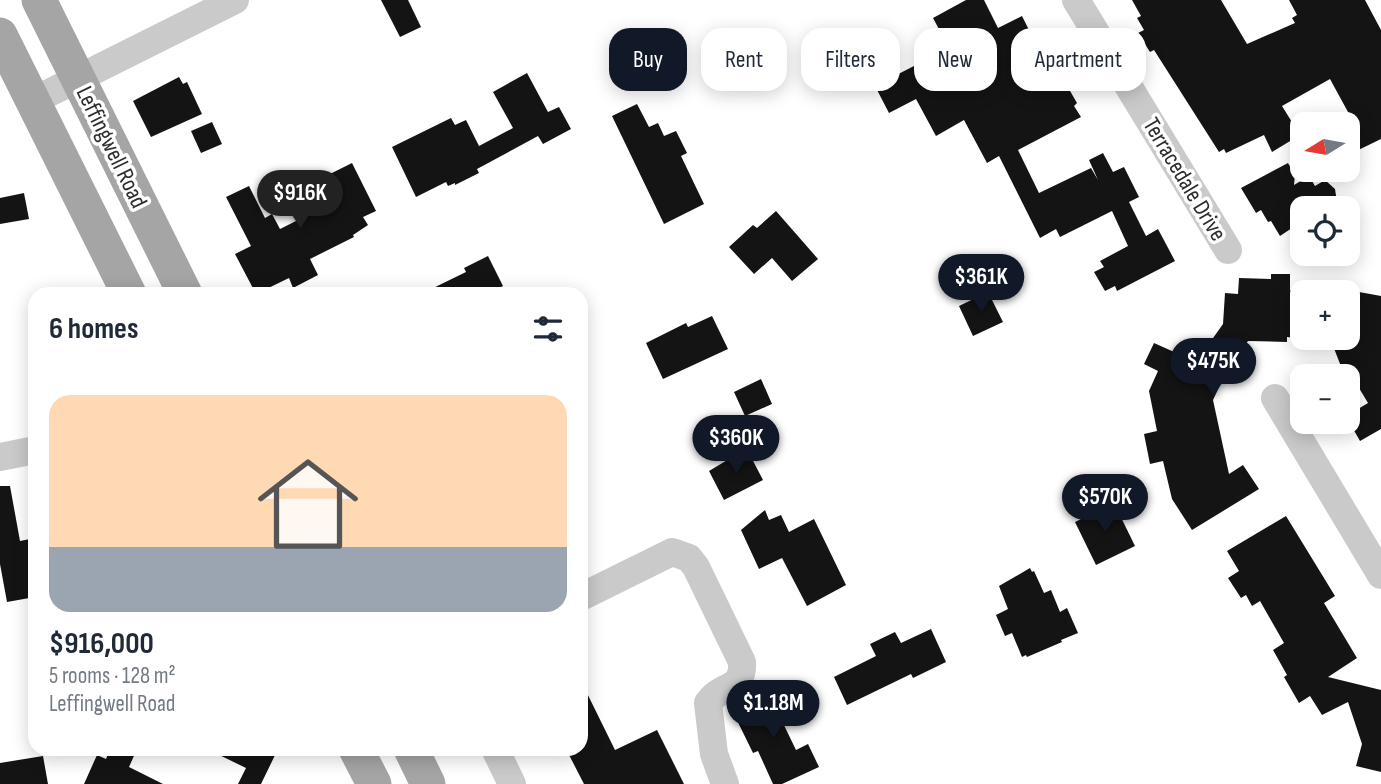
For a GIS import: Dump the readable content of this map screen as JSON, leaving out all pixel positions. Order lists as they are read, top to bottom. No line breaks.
{"streets":{"main road":["Leffingwell Road"],"street":["Terracedale Drive"]},"north":"left","page":{"chip":["Buy","Rent","Filters","New","Apartment"],"map_buttons":["+","−"],"price":["$916K","$361K","$475K","$360K","$570K","$1.18M"],"heading":"6 homes","list":[{"name":"$916,000","note":"5 rooms · 128 m² · Leffingwell Road"}]}}
